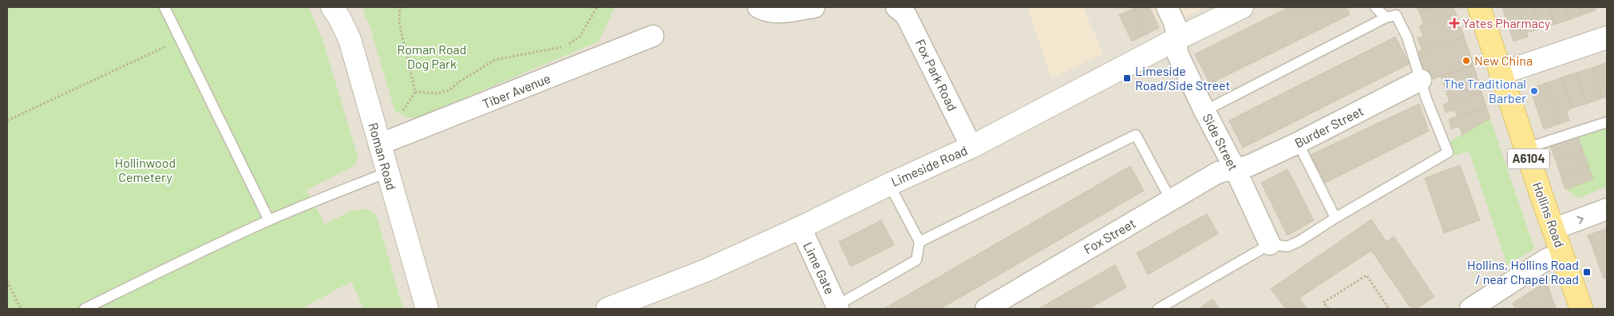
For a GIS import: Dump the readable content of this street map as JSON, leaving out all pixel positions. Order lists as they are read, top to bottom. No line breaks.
{"streets":{"main road":["A6104","Hollins Road"],"street":["Fox Park Road","Tiber Avenue","Burder Street","Side Street","Roman Road","Limeside Road","Fox Street","Lime Gate"]},"crossings":[["Fox Park Road","Limeside Road"],["Tiber Avenue","Roman Road"],["Burder Street","Side Street"],["Burder Street","Fox Street"],["Side Street","Limeside Road"],["Side Street","Fox Street"],["Limeside Road","Lime Gate"]],"parks":["Roman Road Dog Park","Hollinwood Cemetery"],"places":{"health":["Yates Pharmacy"],"other":["New China","The Traditional Barber"],"transit":["Limeside Road/Side Street","Hollins, Hollins Road / near Chapel Road"]}}
